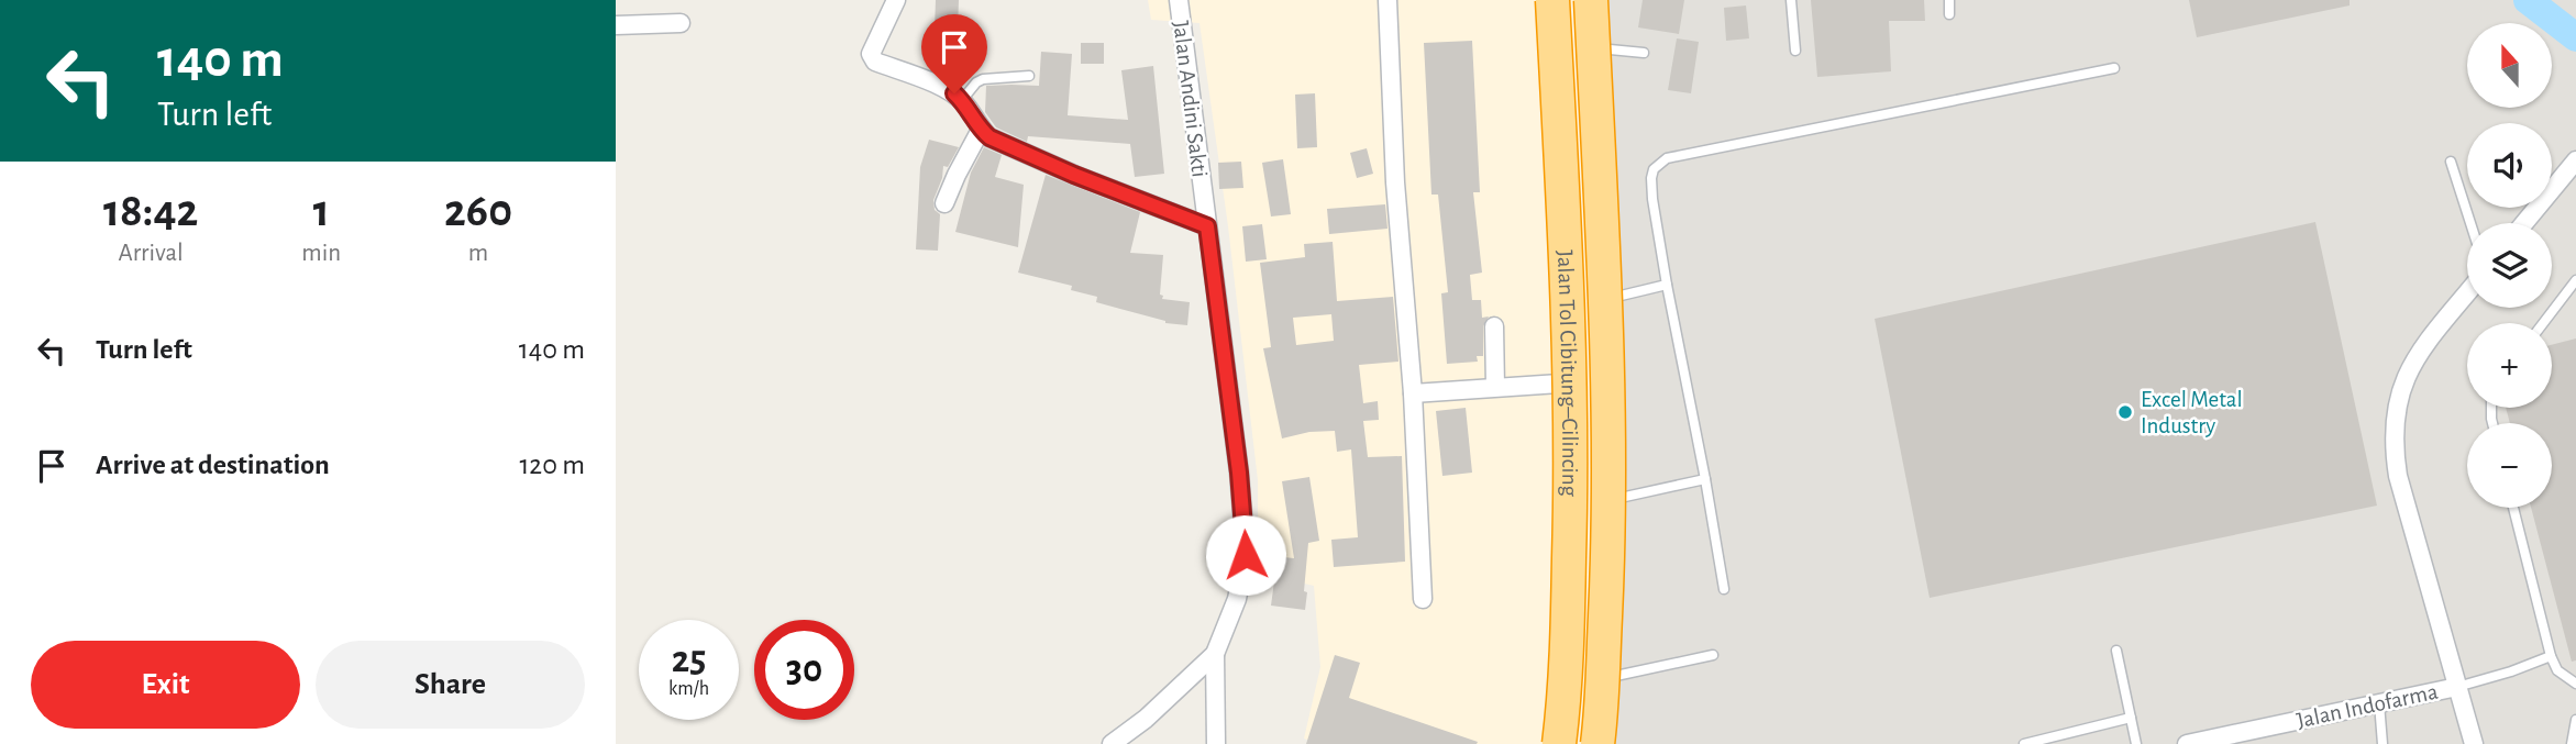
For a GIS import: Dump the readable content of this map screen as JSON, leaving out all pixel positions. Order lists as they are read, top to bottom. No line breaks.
{"streets":{"highway":["Jalan Tol Cibitung–Cilincing"],"street":["Jalan Andini Sakti","Jalan Indofarma"]},"places":["Excel Metal Industry"],"north":"top","page":{"turn":["140 m","Turn left"],"map_buttons":["+","−"],"eta":["18:42","Arrival","1","min","260","m"],"list":[{"name":"Turn left","value":"140 m"},{"name":"Arrive at destination","value":"120 m"}],"speed":"25 km/h","limit":"30","buttons":["Exit","Share"]}}
